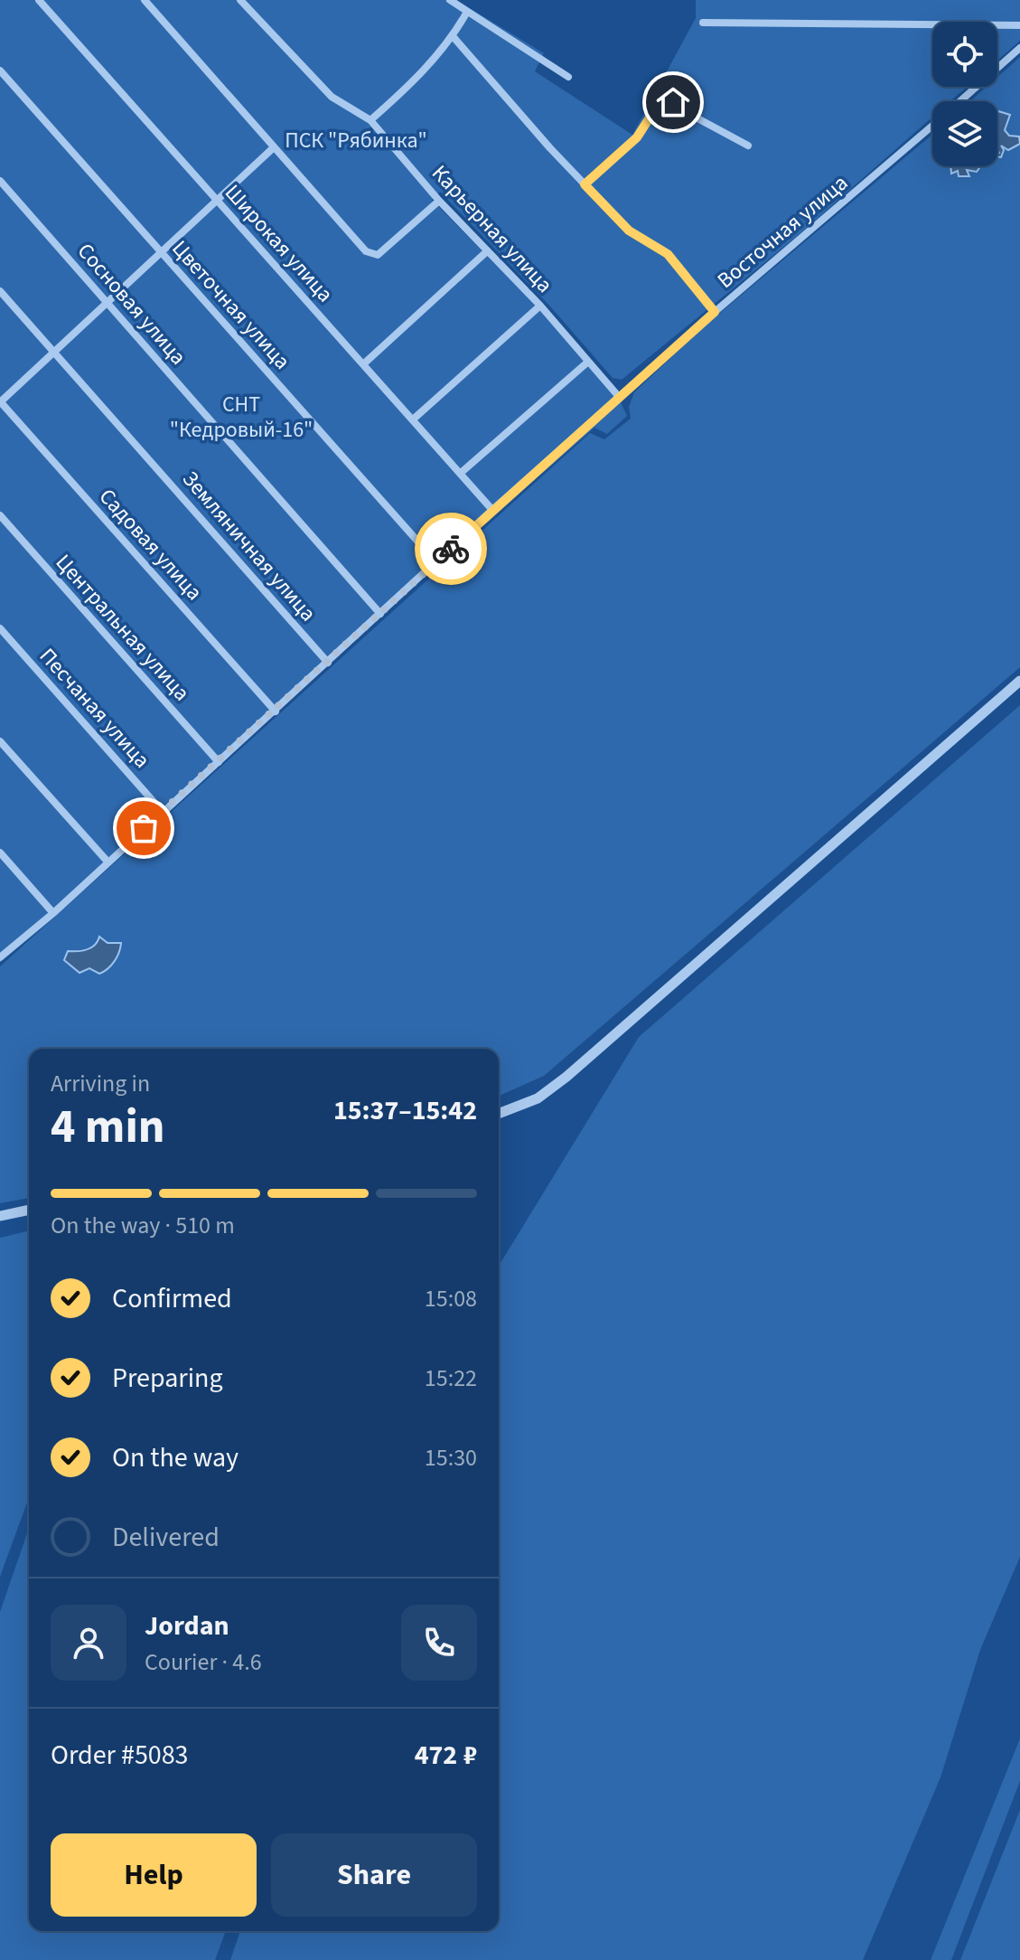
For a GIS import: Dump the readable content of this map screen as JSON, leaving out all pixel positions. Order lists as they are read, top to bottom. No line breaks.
{"streets":{"street":["Карьерная улица","Восточная улица","Широкая улица","Сосновая улица","Цветочная улица","Садовая улица","Земляничная улица","Центральная улица","Песчаная улица"]},"crossings":[["Карьерная улица","Восточная улица"],["Восточная улица","Широкая улица"],["Восточная улица","Сосновая улица"],["Восточная улица","Цветочная улица"],["Восточная улица","Садовая улица"],["Восточная улица","Земляничная улица"],["Восточная улица","Центральная улица"],["Восточная улица","Песчаная улица"]],"parks":["ПСК \"Рябинка\"","СНТ \"Кедровый-16\""],"page":{"heading":["4 min","Arriving in","15:37–15:42"],"panel":["Jordan","Courier · 4.6","Order #5083","472 ₽"],"bar":"On the way · 510 m","list":[["Confirmed","15:08"],["Preparing","15:22"],["On the way","15:30"],"Delivered"],"buttons":["Help","Share"]}}
